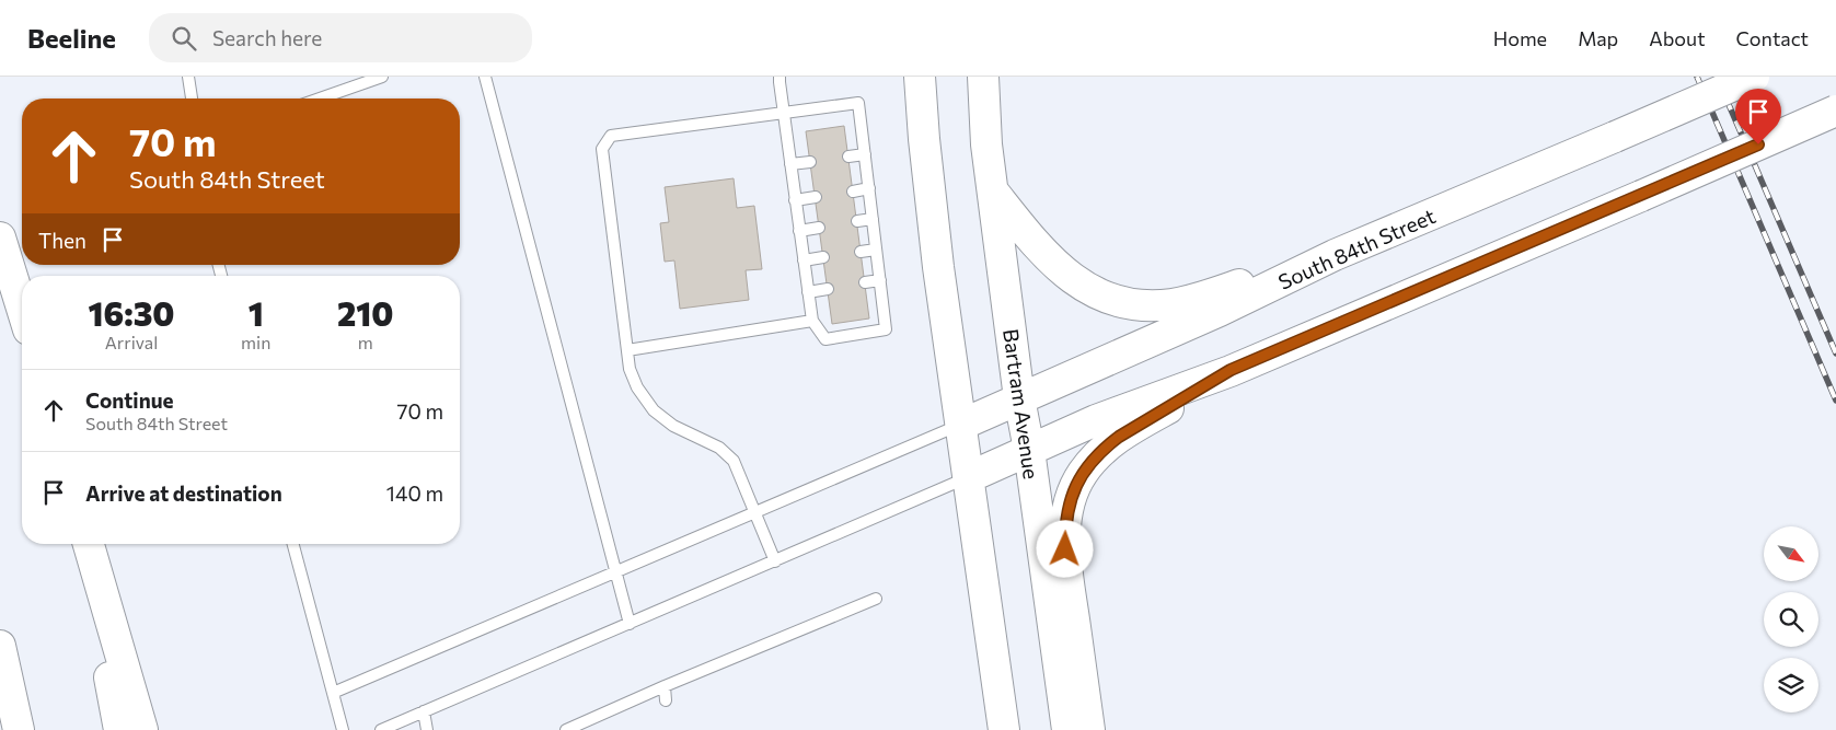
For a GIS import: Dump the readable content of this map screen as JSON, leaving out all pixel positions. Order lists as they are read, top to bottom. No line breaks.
{"streets":{"main road":["South 84th Street","Bartram Avenue"]},"crossings":[["South 84th Street","Bartram Avenue"]],"north":"bottom right","page":{"header":"Beeline","search":"Search here","nav":["Home","Map","About","Contact"],"turn":["70 m","South 84th Street"],"then":"Then","eta":["16:30","Arrival","1","min","210","m"],"list":[{"name":"Continue","note":"South 84th Street","value":"70 m"},{"name":"Arrive at destination","value":"140 m"}]}}
